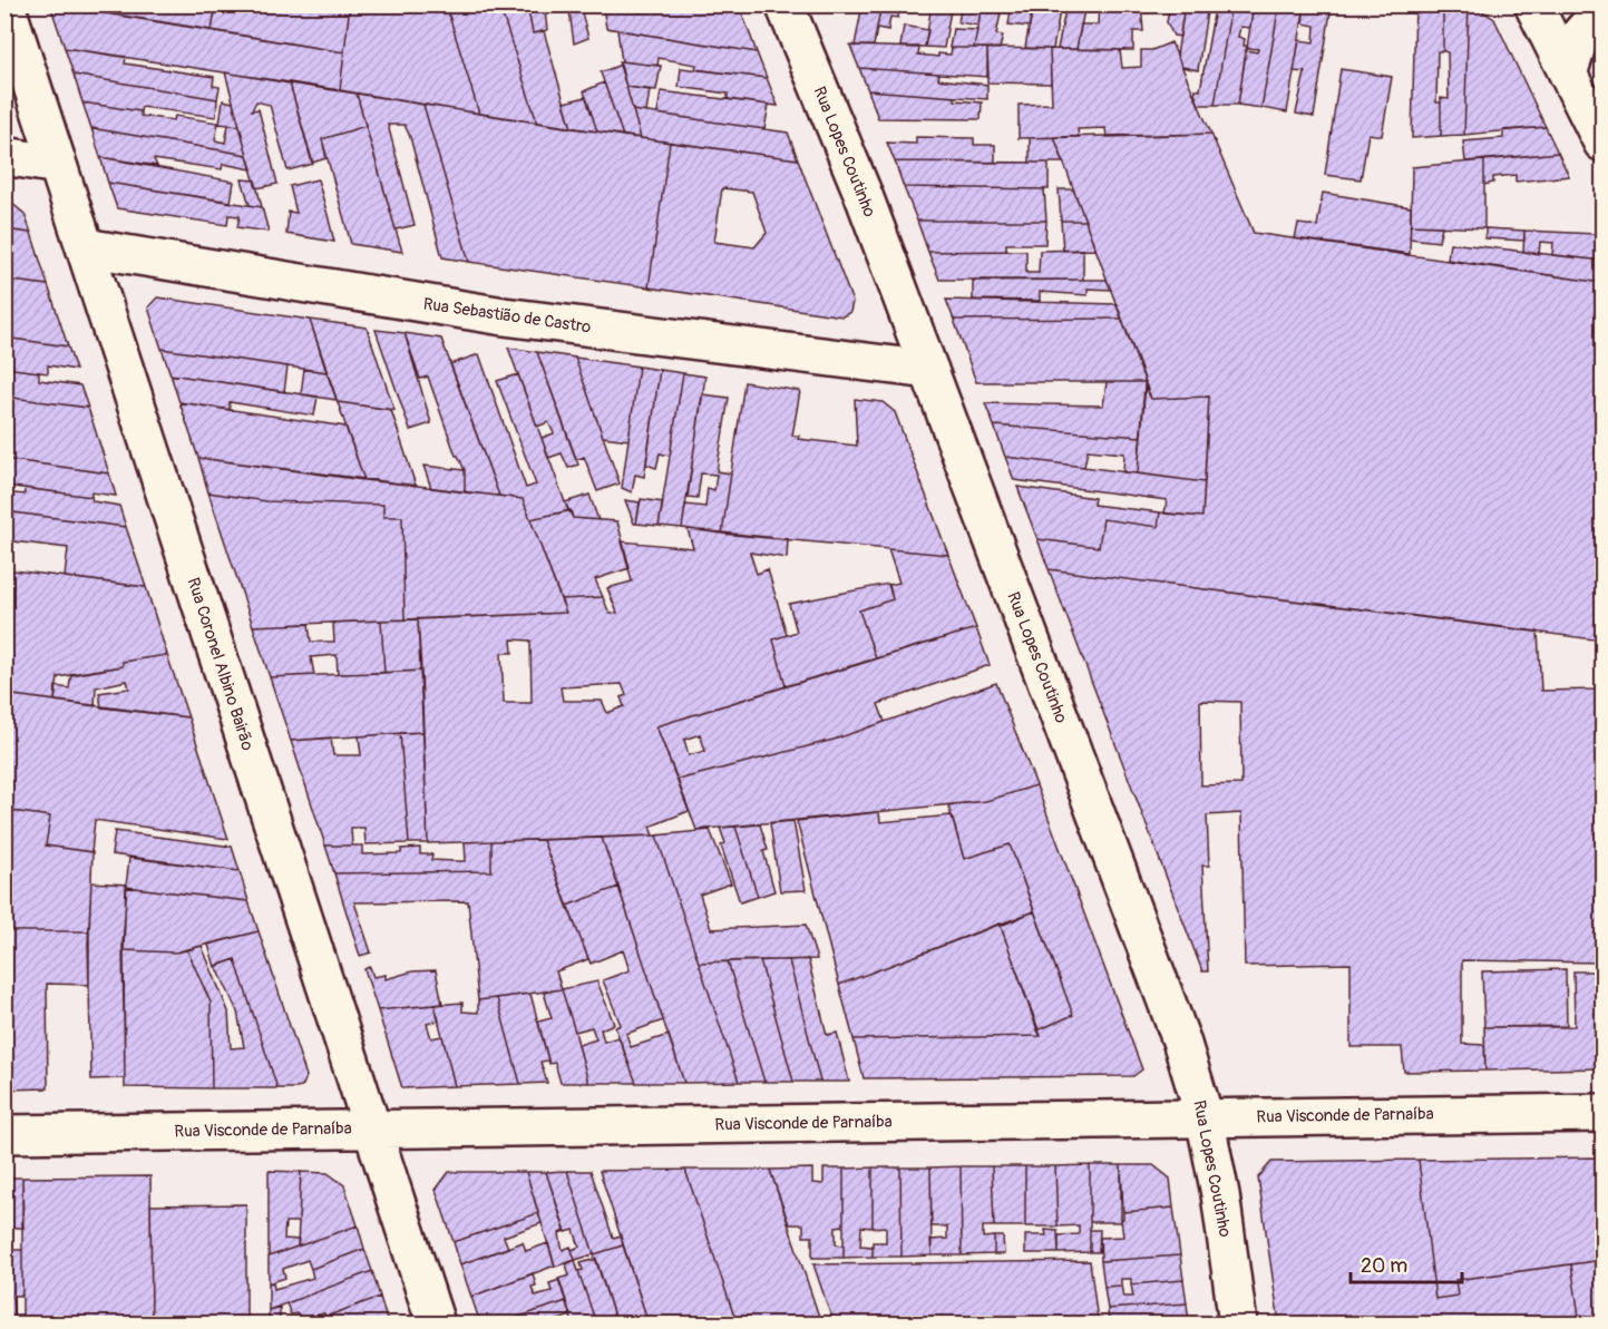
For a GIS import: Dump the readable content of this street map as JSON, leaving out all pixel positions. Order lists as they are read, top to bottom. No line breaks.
{"streets":{"street":["Rua Lopes Coutinho","Rua Sebastião de Castro","Rua Coronel Albino Bairão","Rua Visconde de Parnaíba"]},"crossings":[["Rua Lopes Coutinho","Rua Sebastião de Castro"],["Rua Lopes Coutinho","Rua Visconde de Parnaíba"],["Rua Sebastião de Castro","Rua Coronel Albino Bairão"],["Rua Coronel Albino Bairão","Rua Visconde de Parnaíba"]],"scale_bar":"20 m"}
